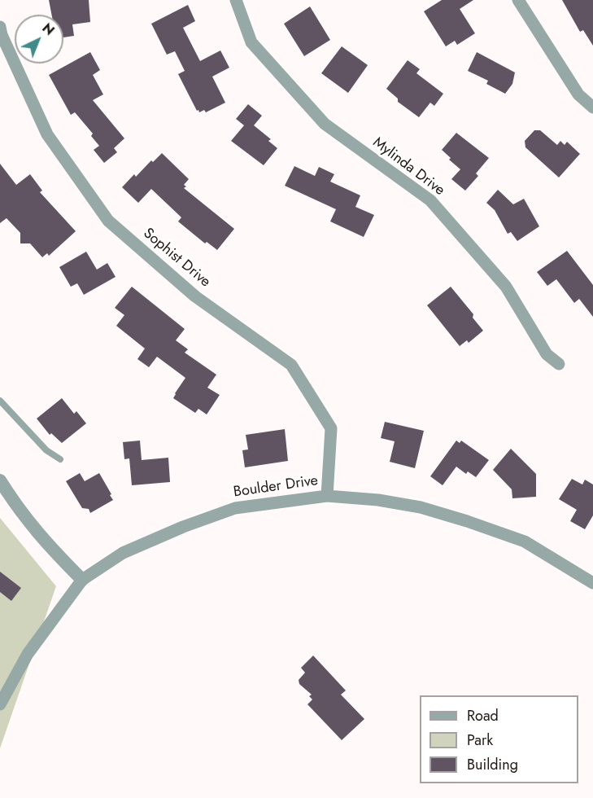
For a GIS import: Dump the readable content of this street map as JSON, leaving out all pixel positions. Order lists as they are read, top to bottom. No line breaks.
{"streets":{"street":["Mylinda Drive","Sophist Drive","Boulder Drive"]},"crossings":[["Sophist Drive","Boulder Drive"]],"legend":["Road","Park","Building"],"north":"top right"}
